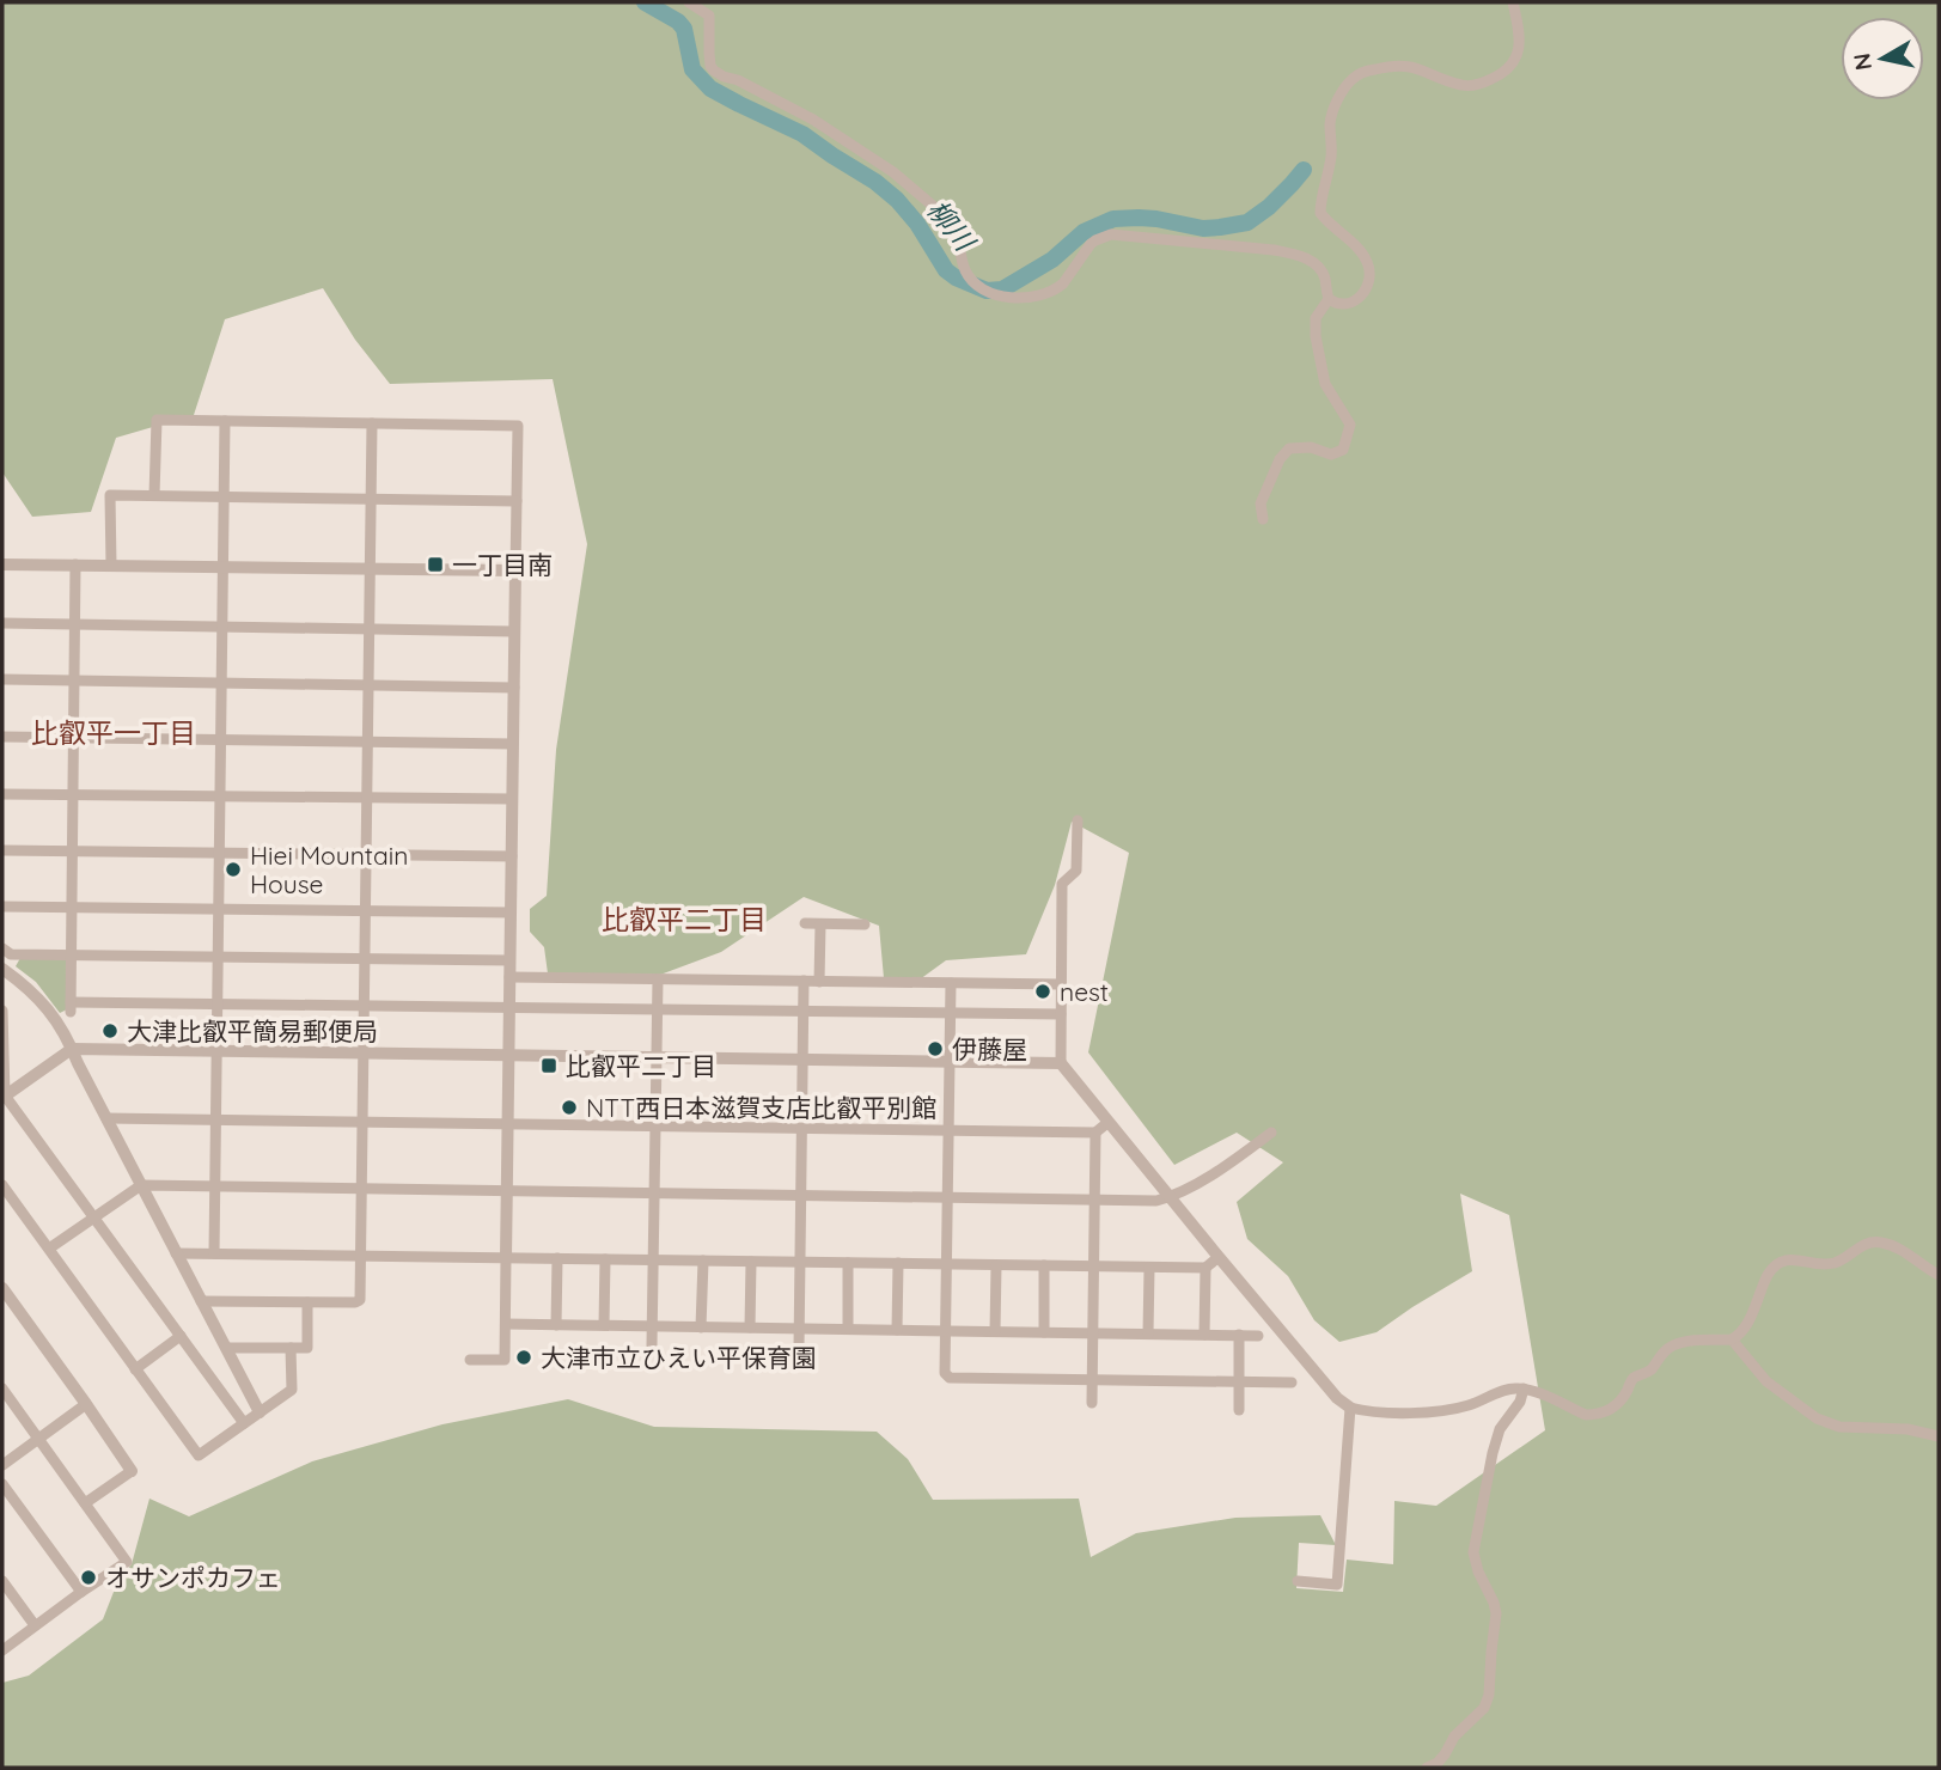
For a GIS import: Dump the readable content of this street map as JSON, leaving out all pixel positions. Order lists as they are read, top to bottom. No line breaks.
{"districts":["比叡平一丁目","比叡平二丁目"],"water":["柳川"],"places":{"transit":["一丁目南","比叡平二丁目"],"other":["Hiei Mountain House","nest","大津比叡平簡易郵便局","伊藤屋","NTT西日本滋賀支店比叡平別館","大津市立ひえい平保育園","オサンポカフェ"]},"north":"left"}
